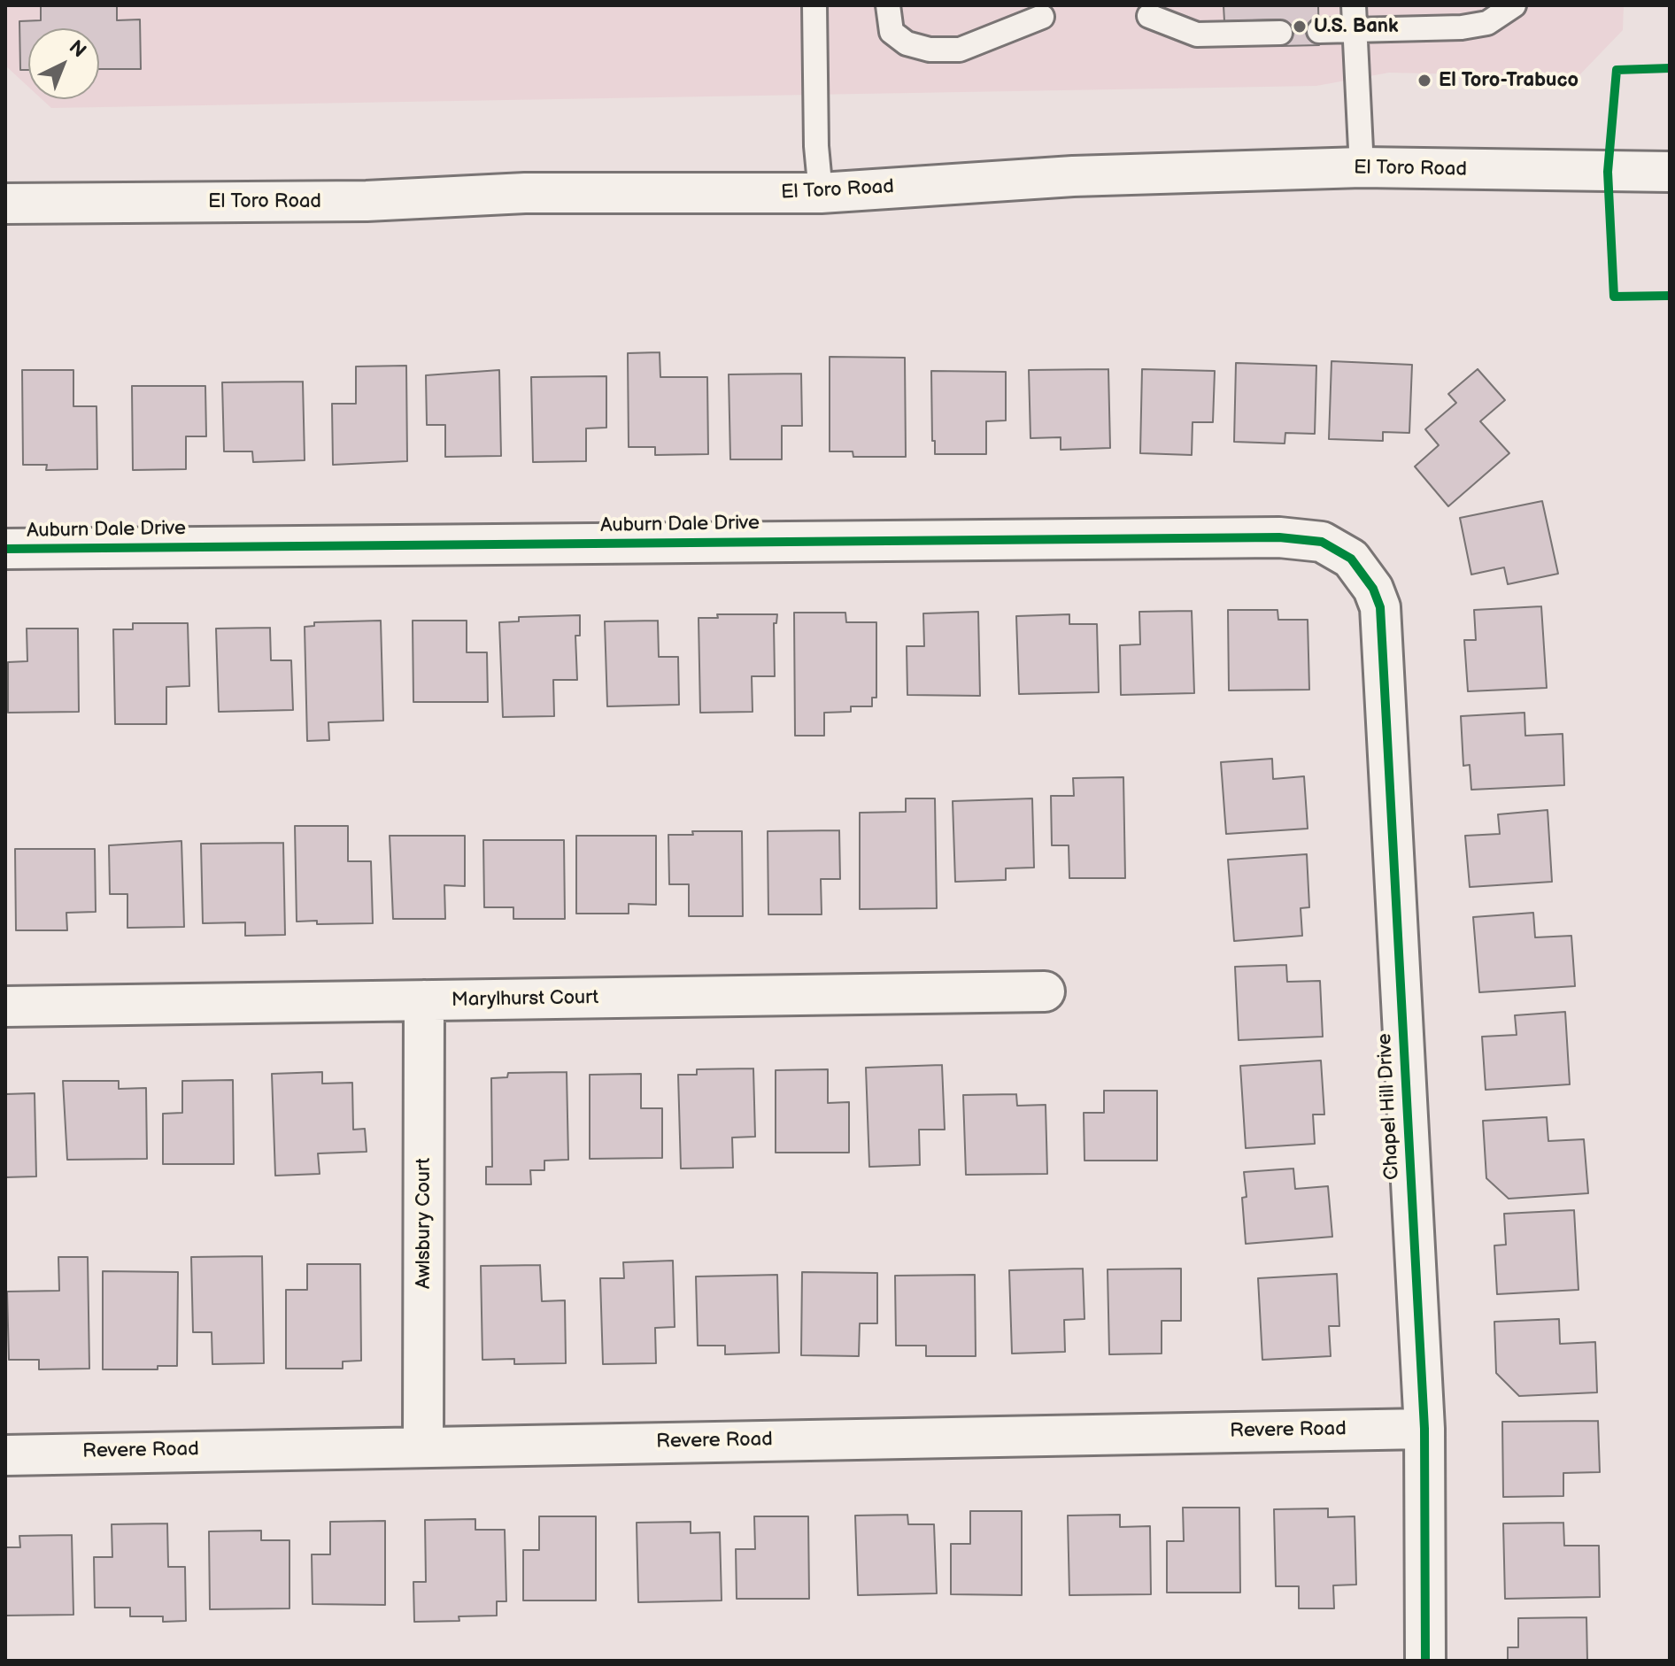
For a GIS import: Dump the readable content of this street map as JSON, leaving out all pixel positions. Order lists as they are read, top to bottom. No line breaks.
{"streets":{"street":["El Toro Road","Auburn Dale Drive","Marylhurst Court","Chapel Hill Drive","Awlsbury Court","Revere Road"]},"crossings":[["Auburn Dale Drive","Chapel Hill Drive"],["Marylhurst Court","Awlsbury Court"],["Chapel Hill Drive","Revere Road"],["Awlsbury Court","Revere Road"]],"places":["U.S. Bank","El Toro-Trabuco"],"north":"top right"}
